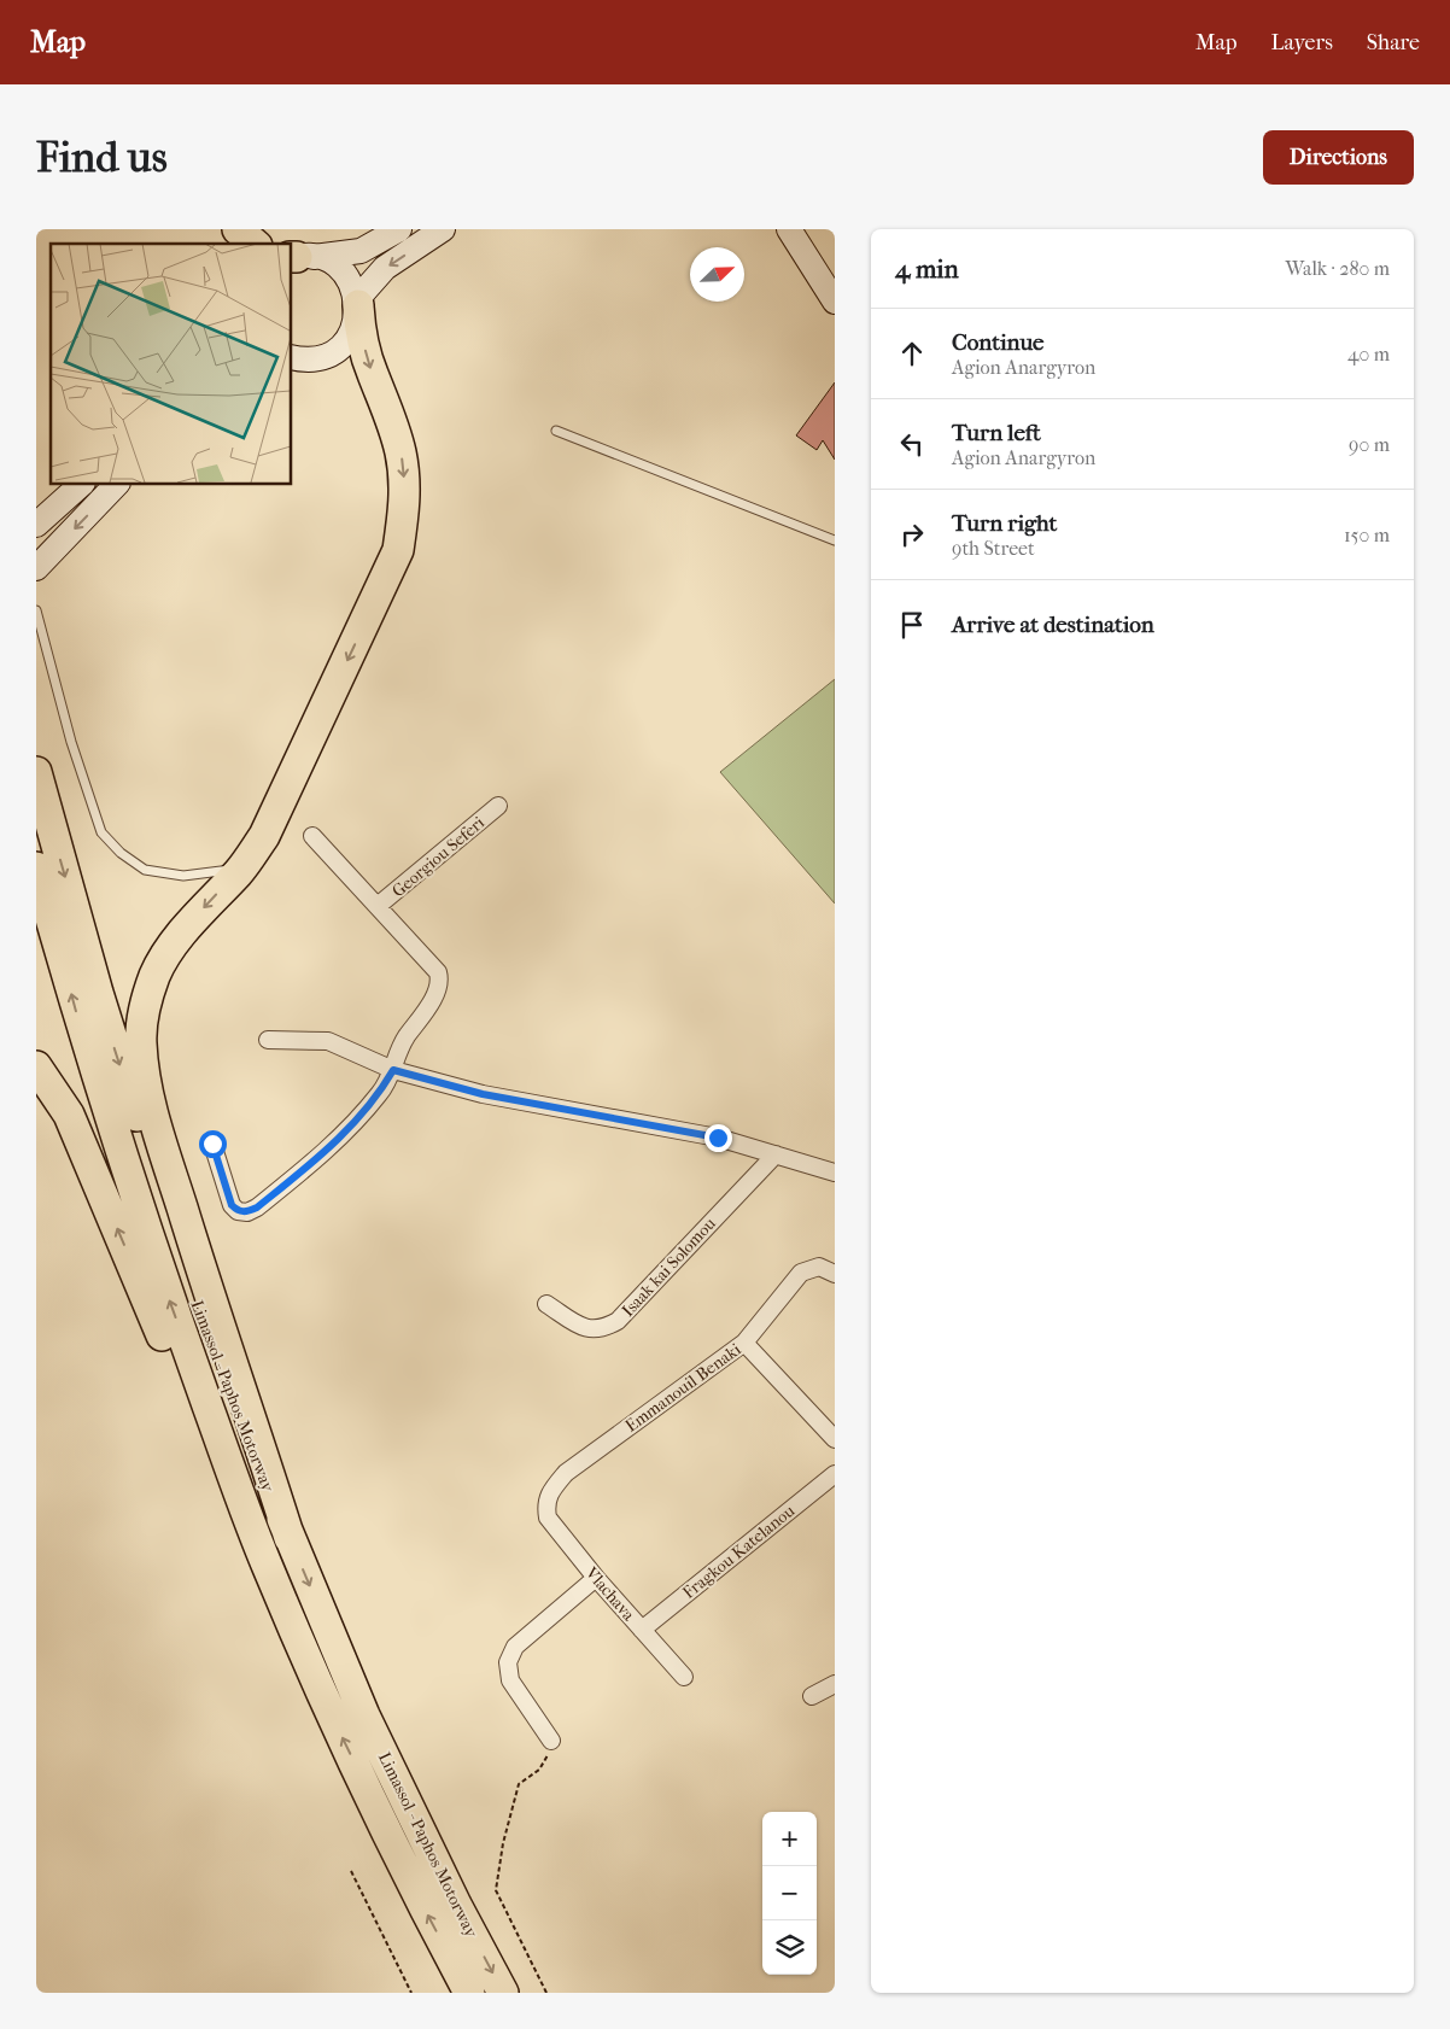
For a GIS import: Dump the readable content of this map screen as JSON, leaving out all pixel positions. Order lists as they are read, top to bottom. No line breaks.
{"streets":{"highway":["Limassol - Paphos Motorway"],"street":["Georgiou Seferi","Isaak kai Solomou","Emmanouil Benaki","Fragkou Katelanou","Vlachava"]},"crossings":[["Emmanouil Benaki","Vlachava"],["Fragkou Katelanou","Vlachava"]],"north":"top right","page":{"header":"Map","nav":["Map","Layers","Share"],"buttons":"Directions","title":"Find us","heading":["4 min","Walk · 280 m"],"list":[["Continue","Agion Anargyron","40 m"],["Turn left","Agion Anargyron","90 m"],["Turn right","9th Street","150 m"],"Arrive at destination"],"map_buttons":["+","−"]}}
